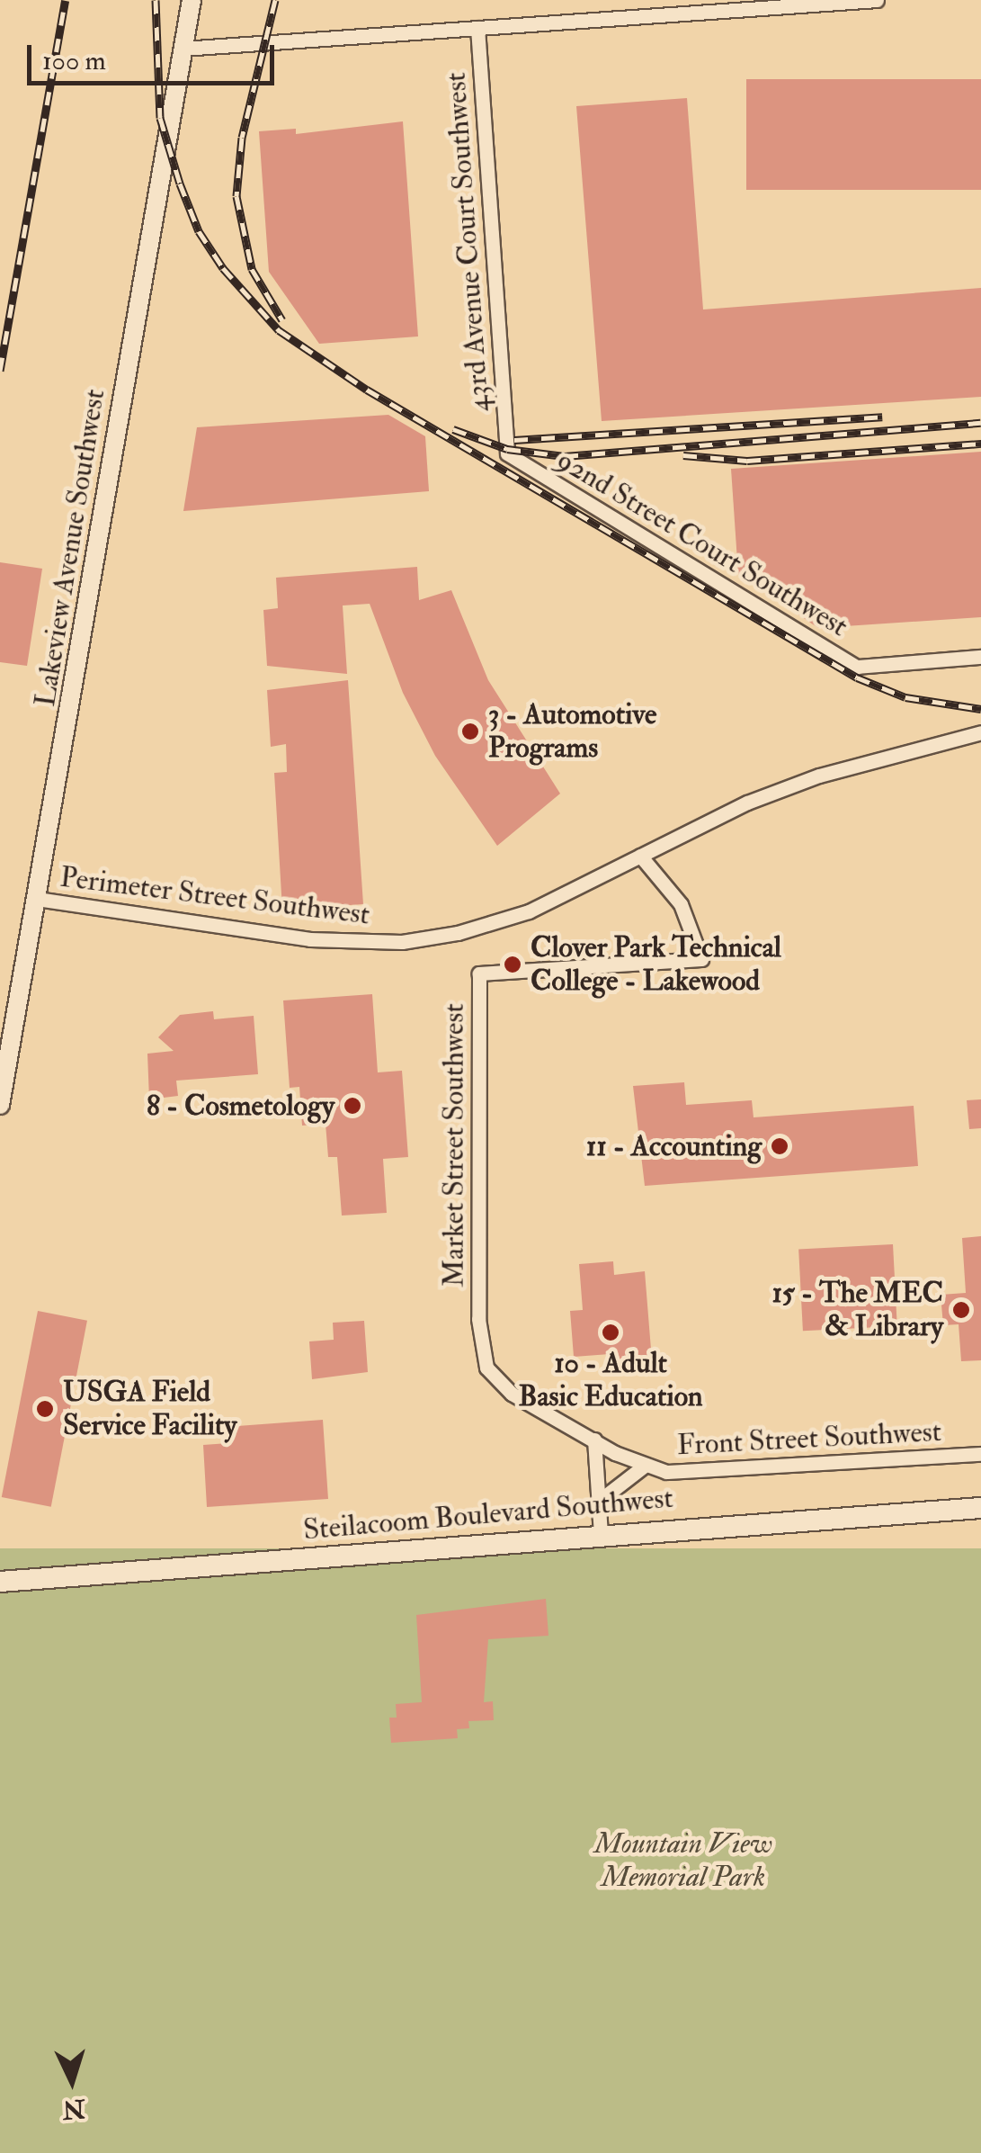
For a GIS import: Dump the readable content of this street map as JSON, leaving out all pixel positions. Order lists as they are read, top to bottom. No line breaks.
{"streets":{"main road":["Steilacoom Boulevard Southwest"],"street":["43rd Avenue Court Southwest","92nd Street Court Southwest","Lakeview Avenue Southwest","Perimeter Street Southwest","Market Street Southwest","Front Street Southwest"]},"crossings":[["43rd Avenue Court Southwest","92nd Street Court Southwest"],["Lakeview Avenue Southwest","Perimeter Street Southwest"],["Perimeter Street Southwest","Market Street Southwest"],["Market Street Southwest","Front Street Southwest"]],"parks":["Mountain View Memorial Park"],"places":["3 - Automotive Programs","Clover Park Technical College - Lakewood","8 - Cosmetology","11 - Accounting","15 - The MEC & Library","10 - Adult Basic Education","USGA Field Service Facility"],"scale_bar":"100 m","north":"bottom"}
